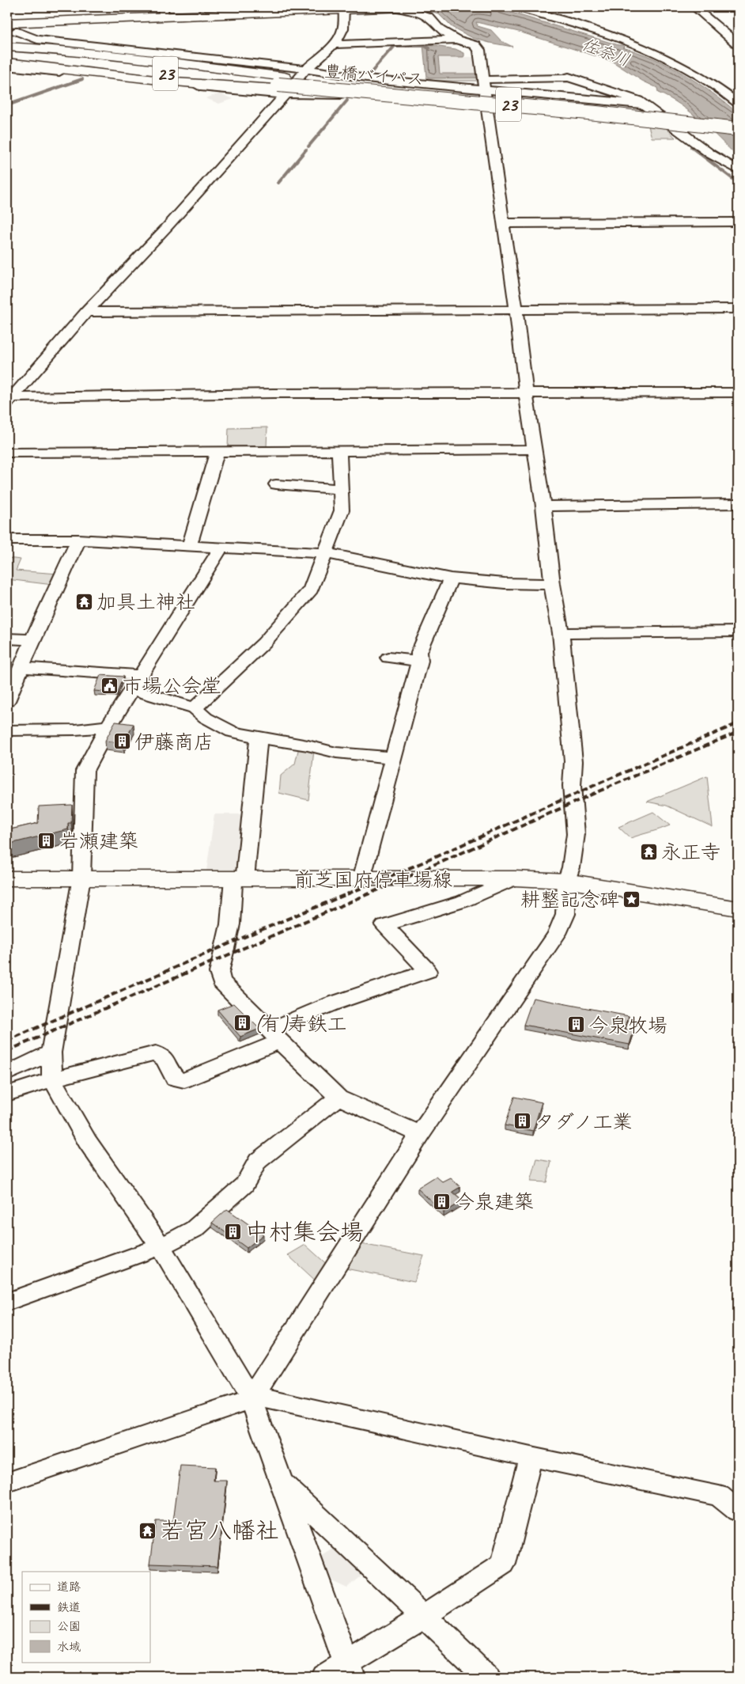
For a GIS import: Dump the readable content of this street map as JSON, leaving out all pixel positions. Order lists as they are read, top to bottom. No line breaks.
{"streets":{"main road":["23","豊橋バイパス","前芝国府停車場線"]},"water":["佐奈川"],"places":{"temple":["加具土神社","永正寺","若宮八幡社"],"public building":["市場公会堂"],"building":["伊藤商店","岩瀬建築","(有)寿鉄工","今泉牧場","タダノ工業","今泉建築","中村集会場"],"place":["耕整記念碑"]},"legend":["道路","鉄道","公園","水域"]}
